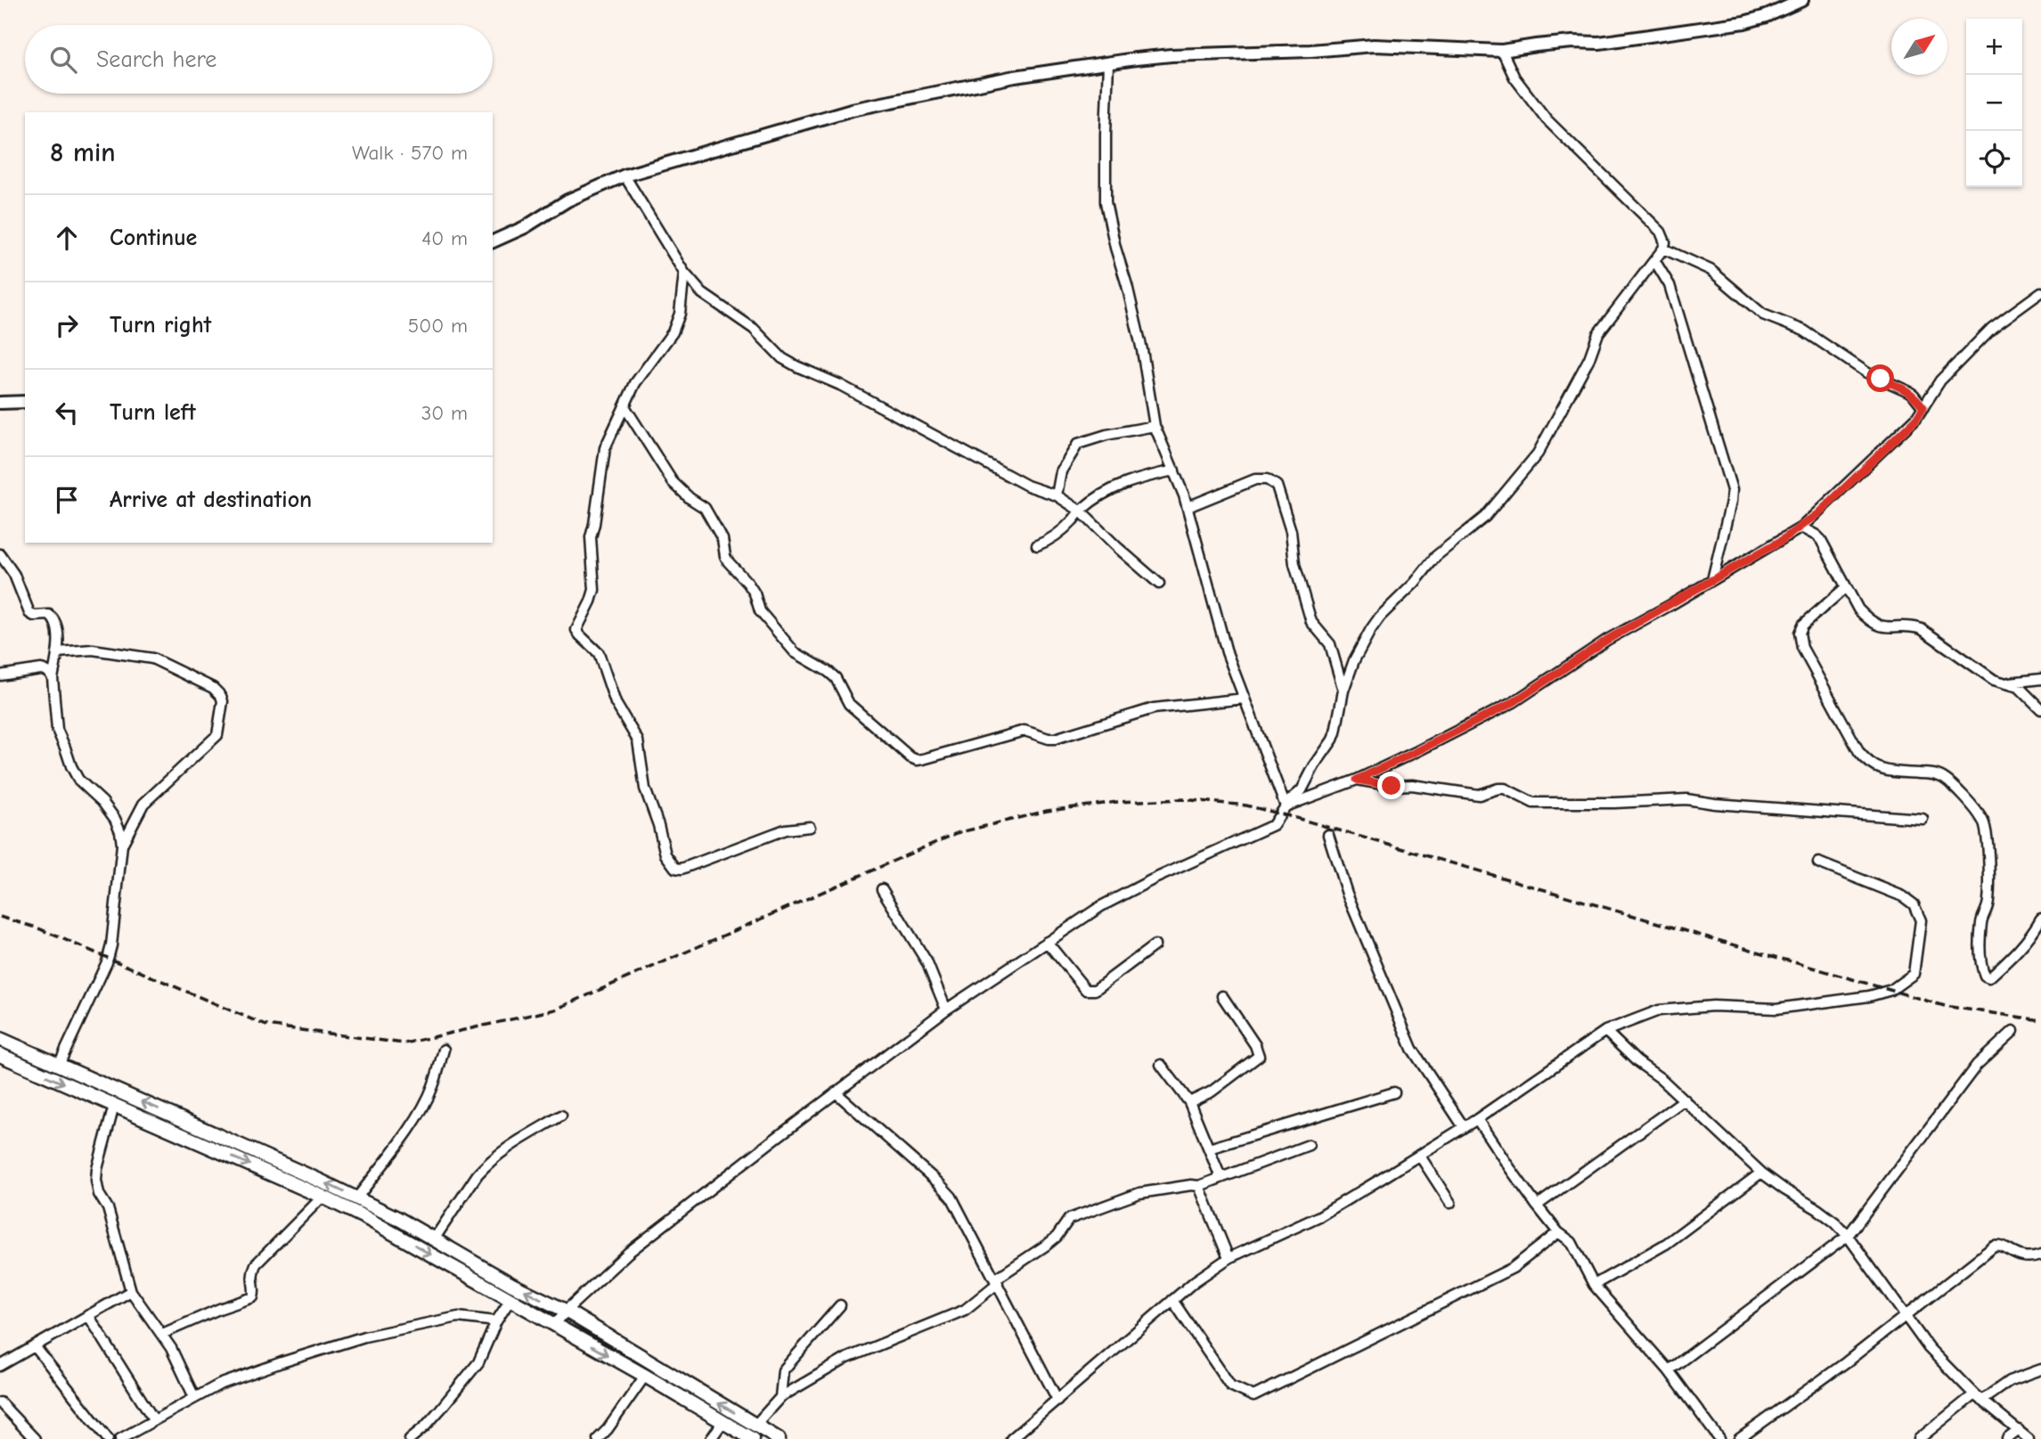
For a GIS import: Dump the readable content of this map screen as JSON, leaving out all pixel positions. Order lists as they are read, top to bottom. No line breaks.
{"north":"top right","page":{"map_buttons":["+","−"],"search":"Search here","heading":["8 min","Walk · 570 m"],"list":[["Continue","40 m"],["Turn right","500 m"],["Turn left","30 m"],"Arrive at destination"]}}
